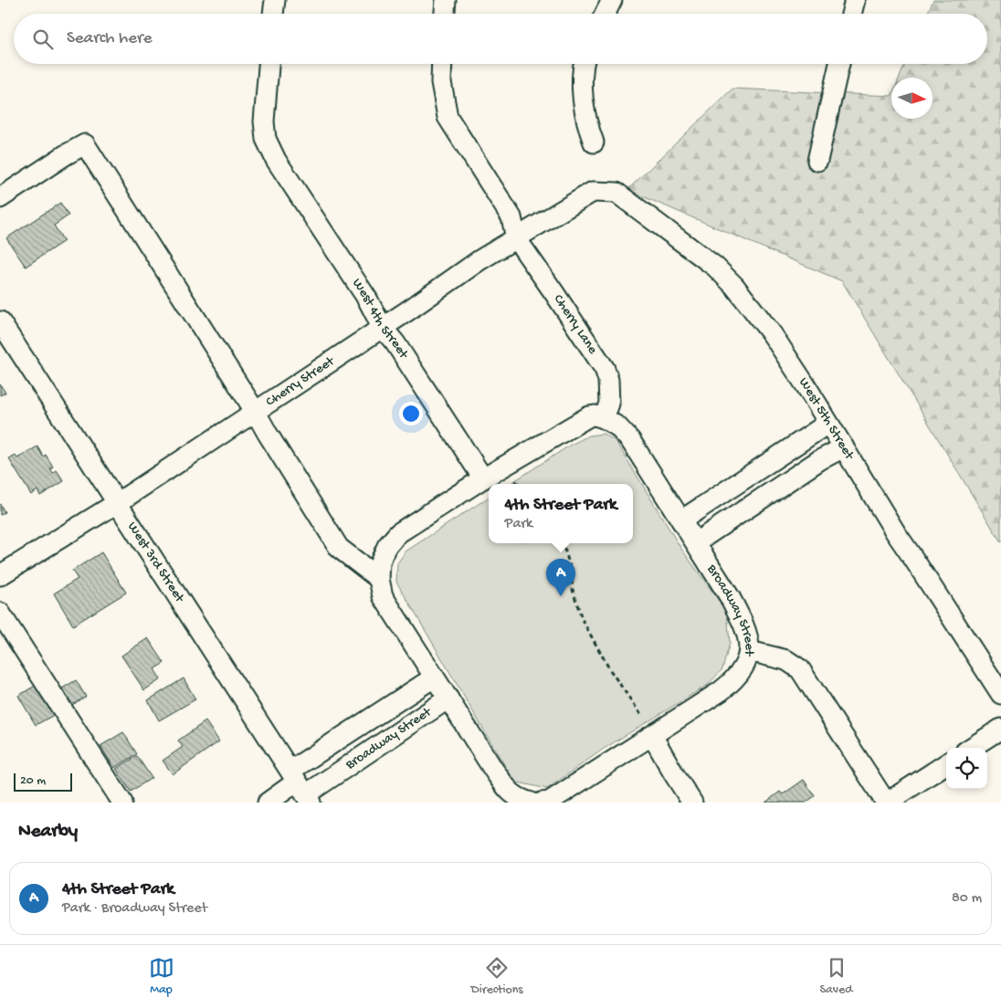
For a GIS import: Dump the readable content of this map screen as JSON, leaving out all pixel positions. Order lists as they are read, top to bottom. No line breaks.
{"streets":{"street":["West 4th Street","Cherry Lane","Cherry Street","West 5th Street","West 3rd Street","Broadway Street"]},"crossings":[["West 4th Street","Cherry Street"],["Cherry Lane","Cherry Street"],["Cherry Street","West 5th Street"],["Cherry Street","West 3rd Street"],["West 3rd Street","Broadway Street"]],"scale_bar":"20 m","north":"right","page":{"search":"Search here","popup":["4th Street Park","Park"],"pins":"A","scale":"20 m","heading":"Nearby","list":[{"mark":"A","name":"4th Street Park","note":"Park · Broadway Street","value":"80 m"}],"nav":["Map","Directions","Saved"]}}
